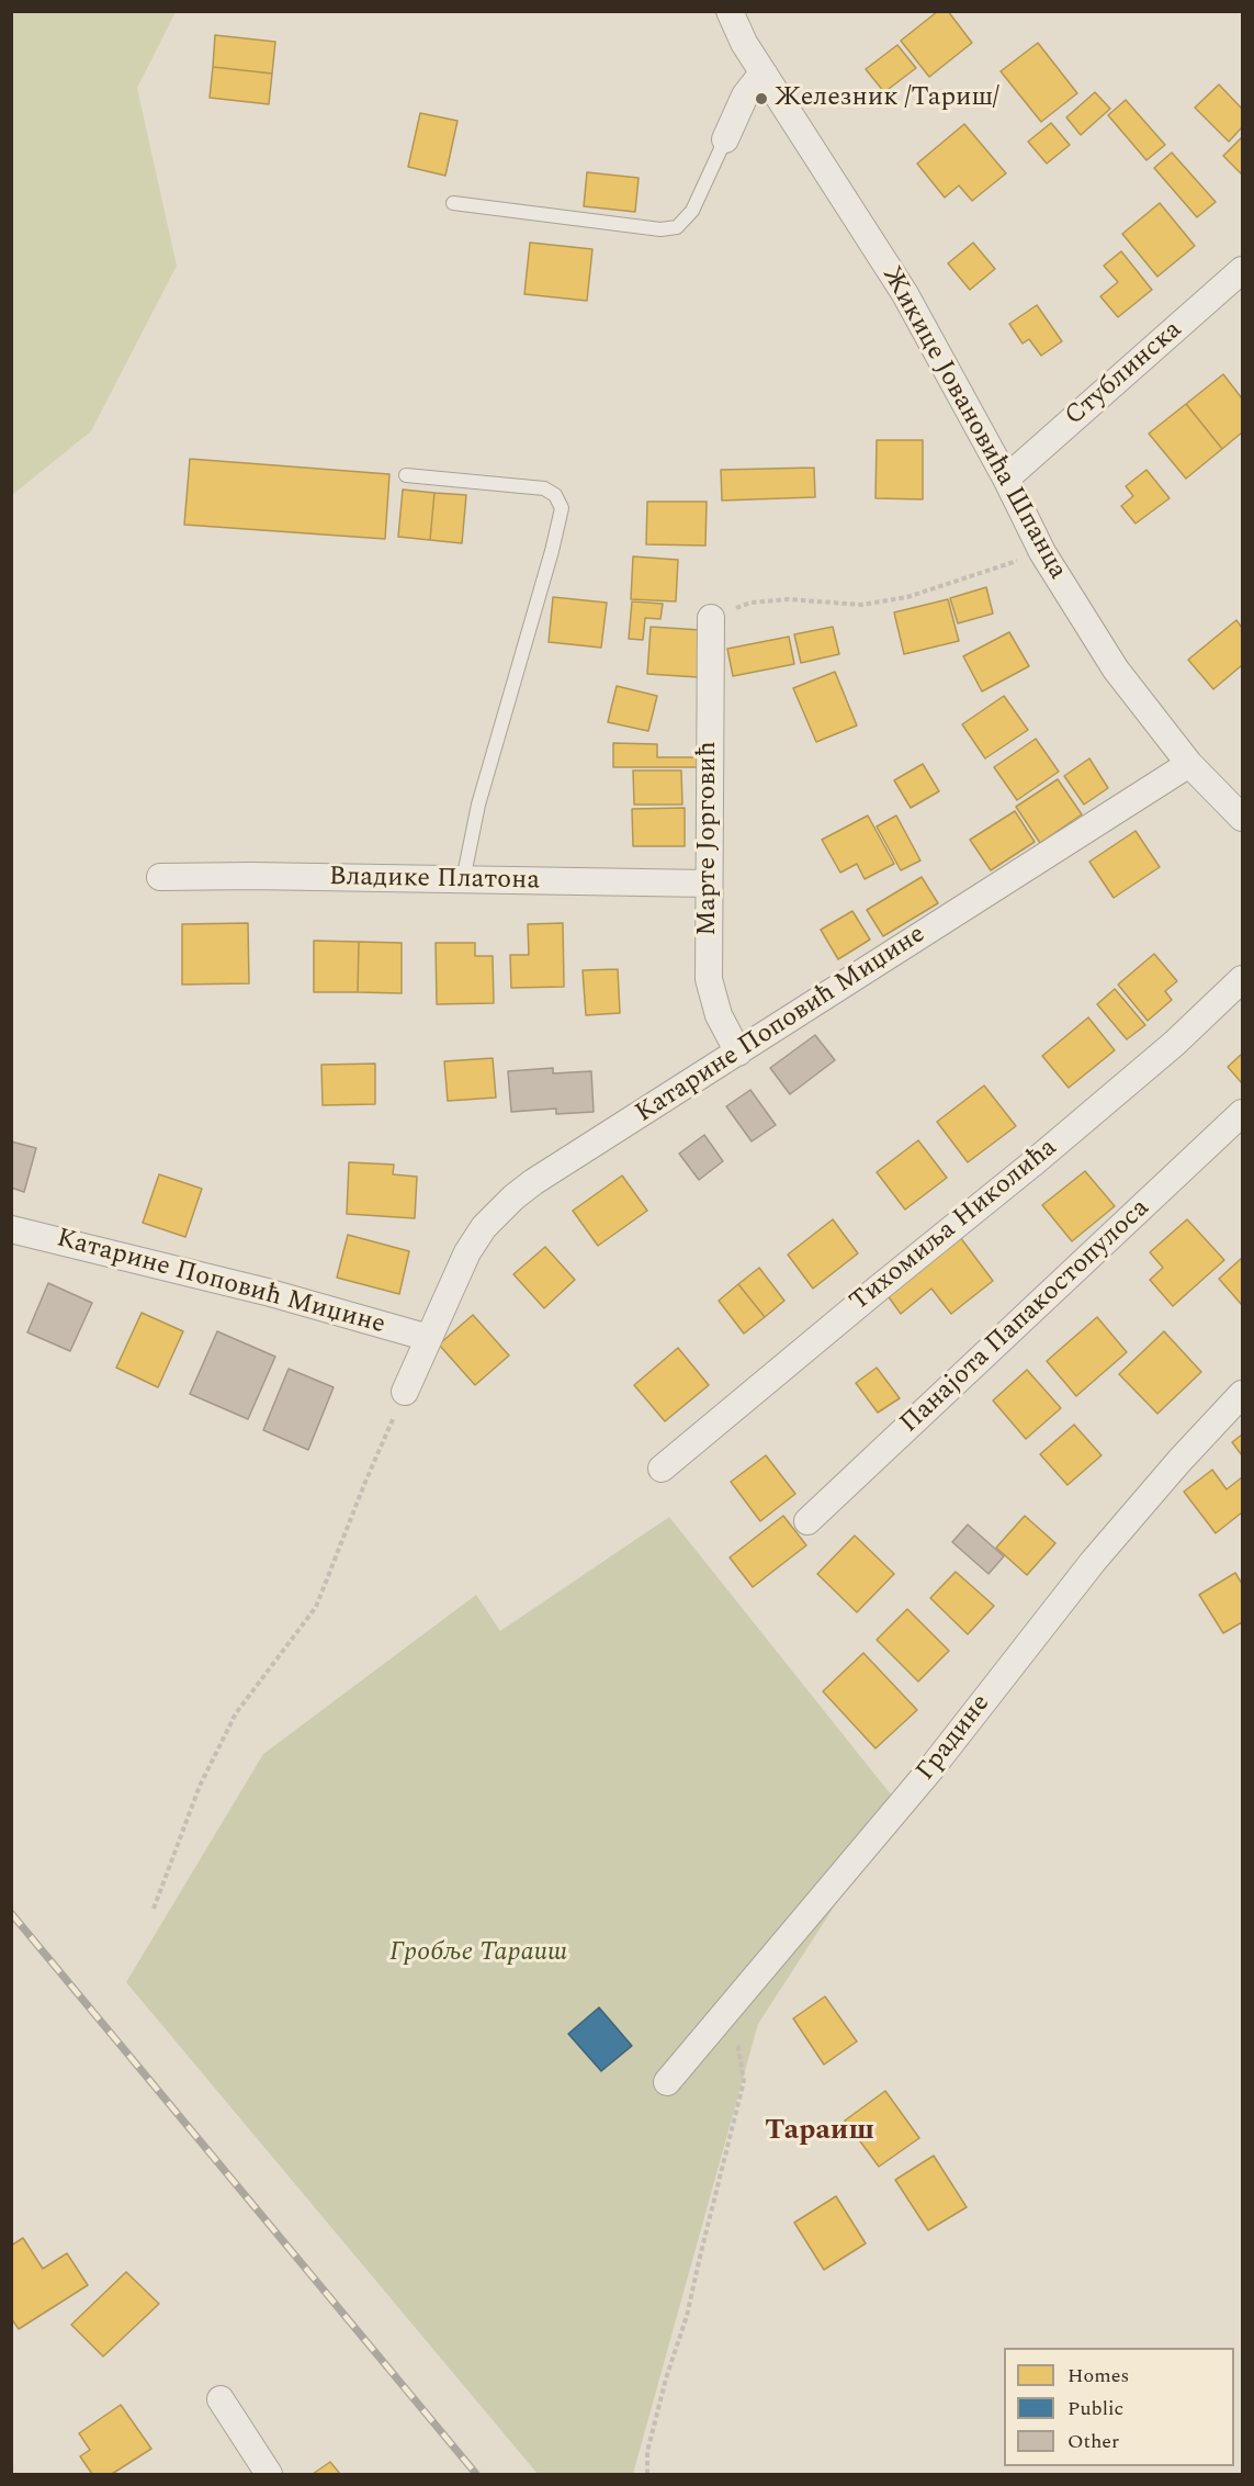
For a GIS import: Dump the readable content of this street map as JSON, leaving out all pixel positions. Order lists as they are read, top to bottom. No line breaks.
{"streets":{"street":["Стублинска","Жикице Јовановића Шпанца","Марте Јорговић","Владике Платона","Катарине Поповић Миџине","Тихомиља Николића","Панајота Папакостопулоса","Градине"]},"crossings":[["Стублинска","Жикице Јовановића Шпанца"],["Жикице Јовановића Шпанца","Катарине Поповић Миџине"],["Марте Јорговић","Владике Платона"],["Марте Јорговић","Катарине Поповић Миџине"]],"districts":["Тараиш"],"parks":["Гробље Тараиш"],"places":["Железник /Тариш/"],"legend":["Homes","Public","Other"]}
